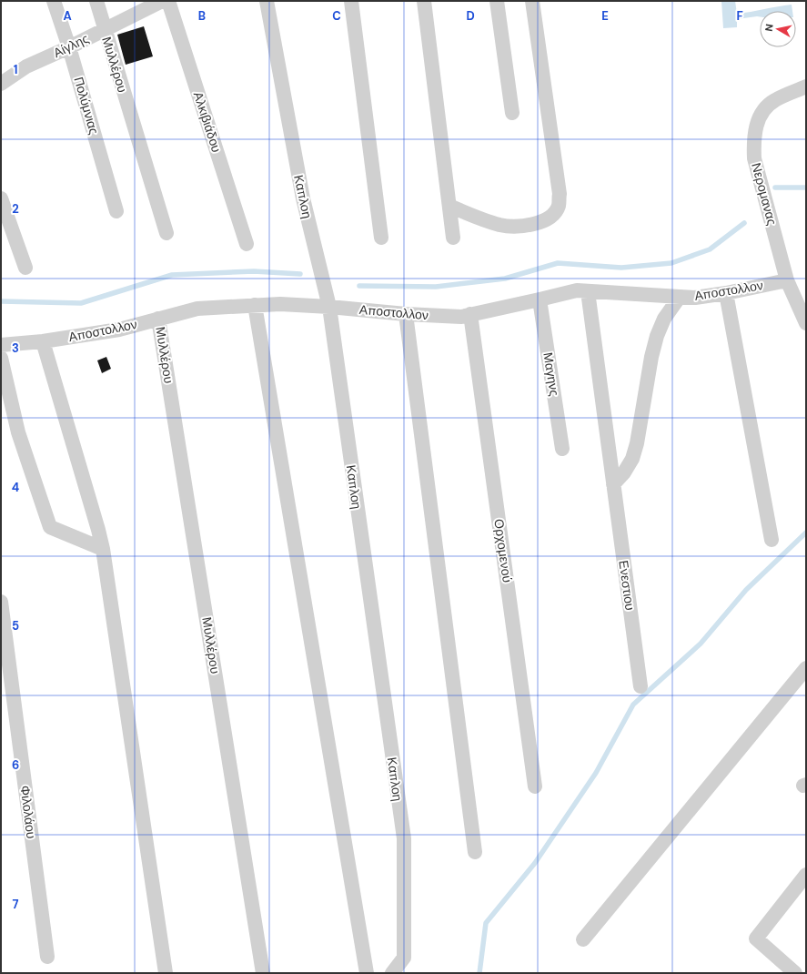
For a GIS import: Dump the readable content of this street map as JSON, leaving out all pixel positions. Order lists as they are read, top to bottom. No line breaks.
{"streets":{"street":["Αίγλης","Μυλλέρου","Πολύμνιας","Αλκιβιάδου","Νερομανας","Καπλοη","Αποστολλον","Μαγηνς","Ορχομενού","Ενεστιου","Φιλολάου"]},"crossings":[["Αίγλης","Μυλλέρου"],["Αίγλης","Πολύμνιας"],["Μυλλέρου","Αποστολλον"],["Νερομανας","Αποστολλον"],["Καπλοη","Αποστολλον"],["Αποστολλον","Μαγηνς"],["Αποστολλον","Ορχομενού"],["Αποστολλον","Ενεστιου"]],"north":"left","grid":{"columns":["A","B","C","D","E","F"],"rows":["1","2","3","4","5","6","7"]}}
